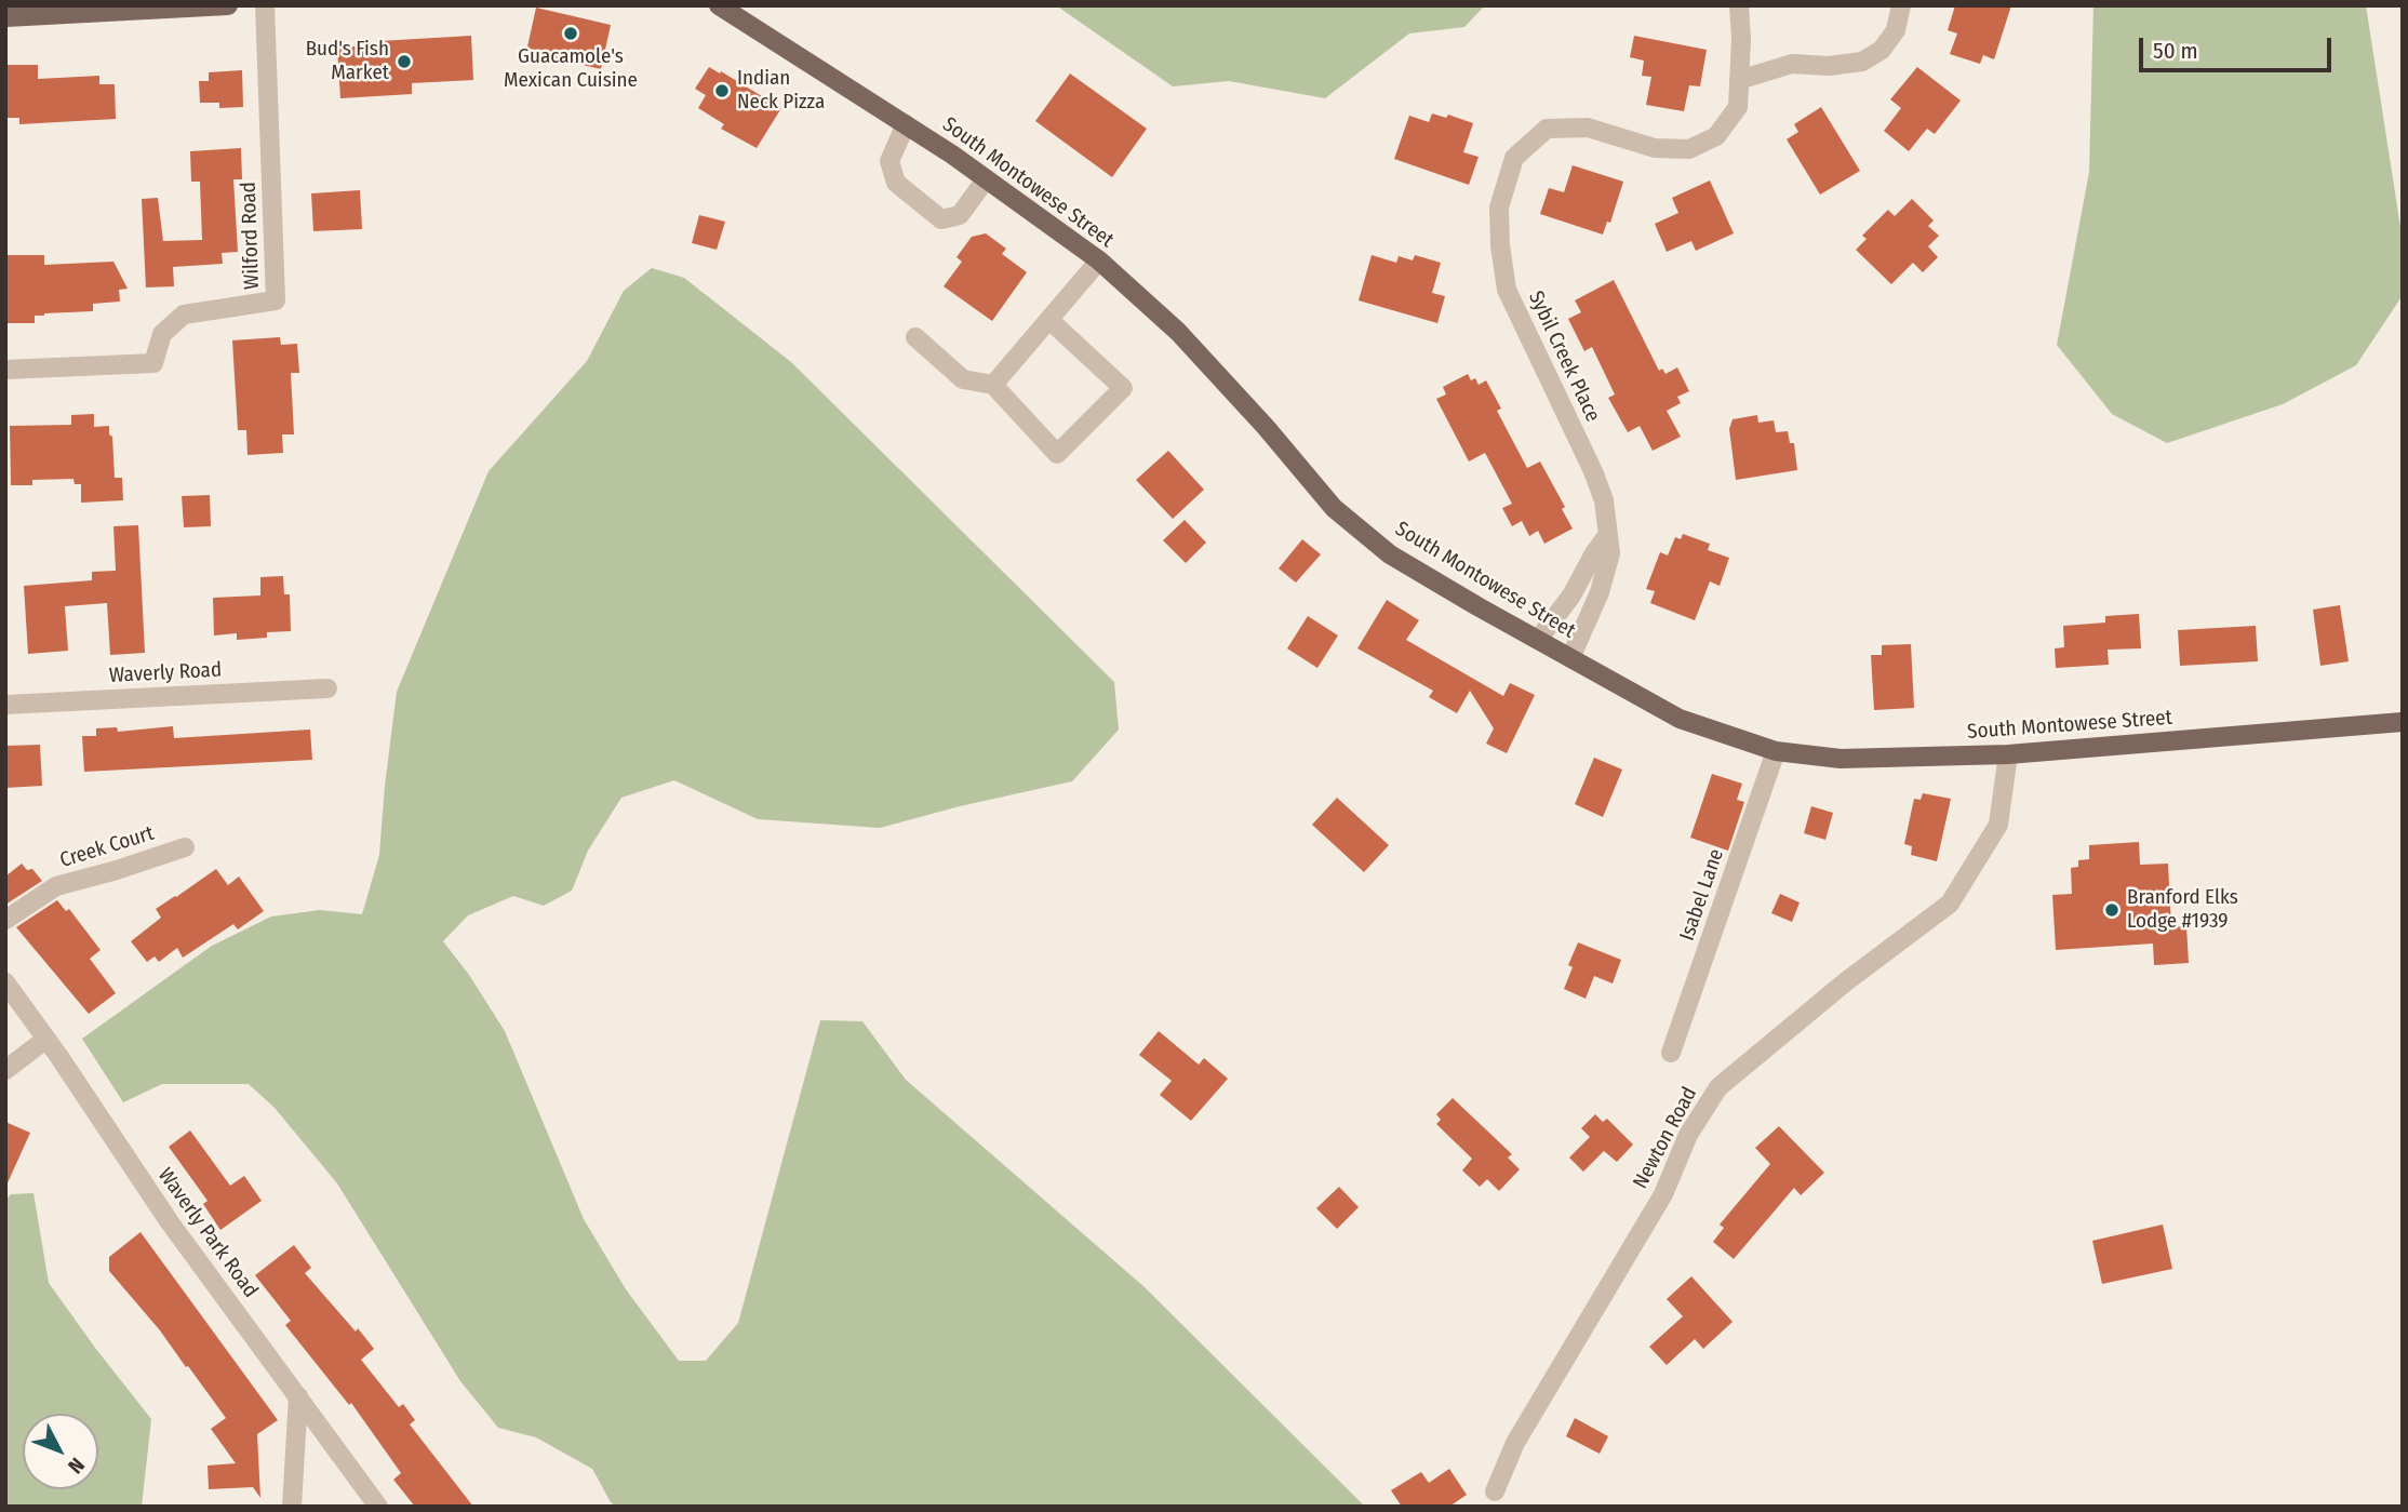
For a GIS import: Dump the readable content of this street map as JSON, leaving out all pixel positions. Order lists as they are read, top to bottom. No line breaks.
{"streets":{"main road":["South Montowese Street"],"street":["Wilford Road","Sybil Creek Place","Waverly Road","Creek Court","Isabel Lane","Newton Road","Waverly Park Road"]},"crossings":[["South Montowese Street","Sybil Creek Place"],["South Montowese Street","Isabel Lane"],["South Montowese Street","Newton Road"]],"places":["Guacamole's Mexican Cuisine","Bud's Fish Market","Indian Neck Pizza","Branford Elks Lodge #1939"],"scale_bar":"50 m","north":"bottom right"}
